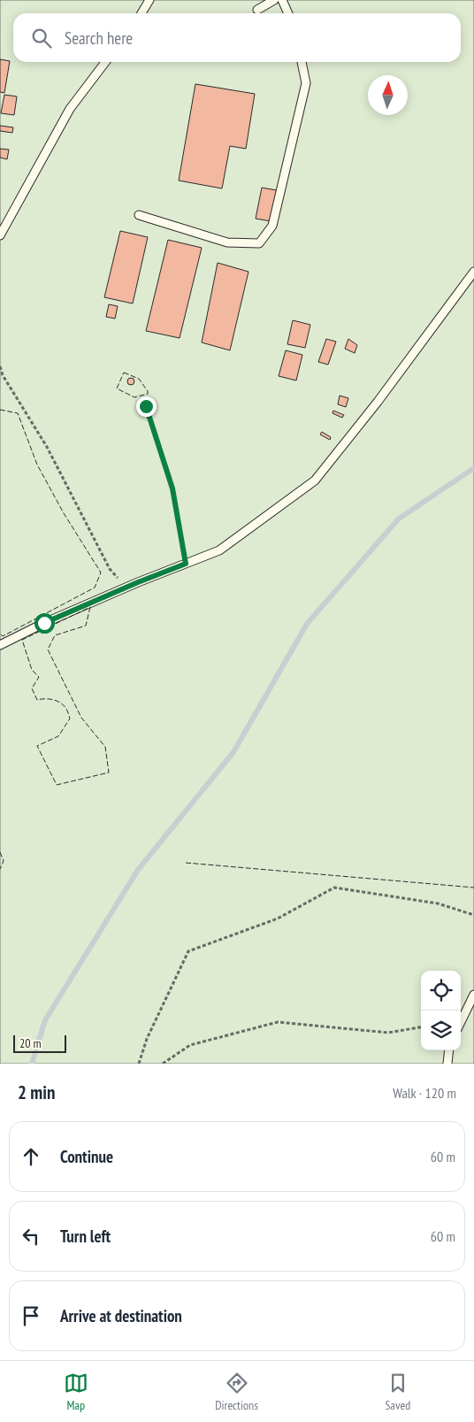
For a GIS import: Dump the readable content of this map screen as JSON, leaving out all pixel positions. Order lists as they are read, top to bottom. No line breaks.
{"scale_bar":"20 m","north":"top","page":{"search":"Search here","scale":"20 m","heading":["2 min","Walk · 120 m"],"list":[["Continue","60 m"],["Turn left","60 m"],"Arrive at destination"],"nav":["Map","Directions","Saved"]}}
